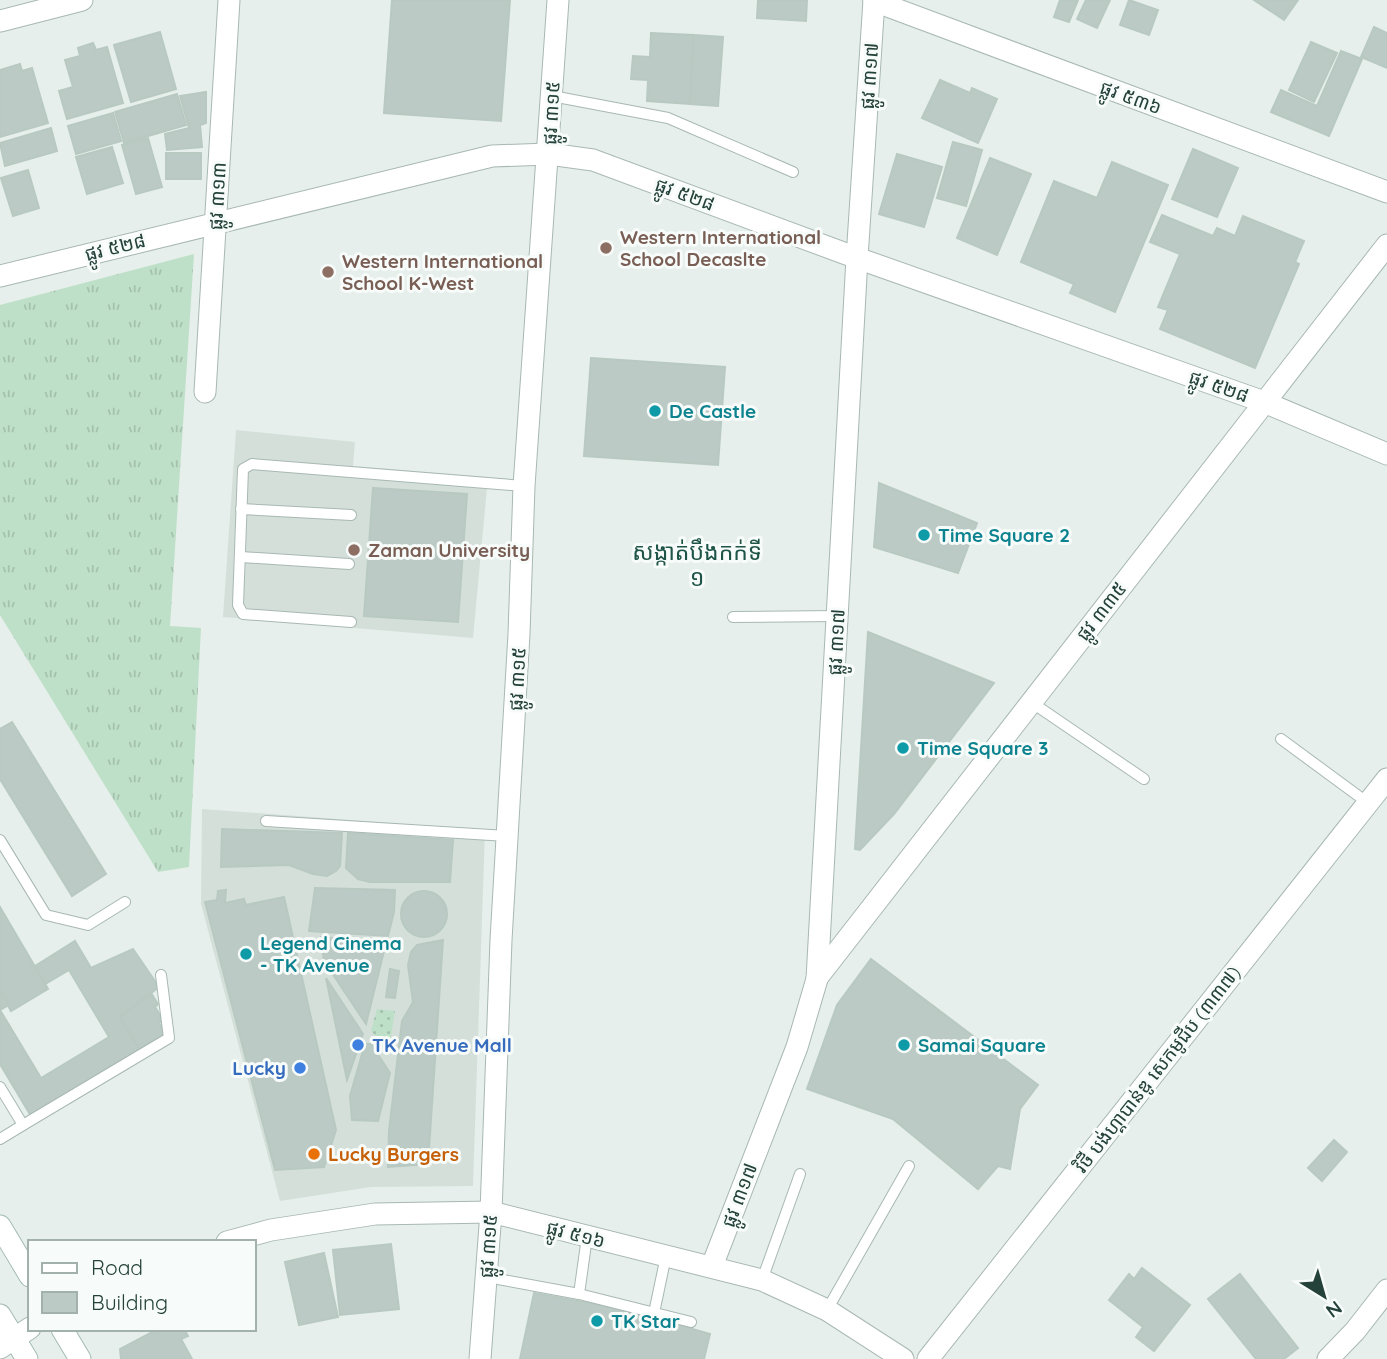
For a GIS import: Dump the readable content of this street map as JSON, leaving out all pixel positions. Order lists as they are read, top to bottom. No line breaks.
{"streets":{"street":["ផ្លូវ ៣១៧","ផ្លូវ ៥៣៦","ផ្លូវ ៣១៥","ផ្លូវ ៥២៨","ផ្លូវ ៣១៣","ផ្លូវ ៣៣៥","វិថី បង់ហ្គាបាន់ឌូ សេកមូជីប (៣៣៧)","ផ្លូវ ៥១៦"]},"crossings":[["ផ្លូវ ៣១៧","ផ្លូវ ៥៣៦"],["ផ្លូវ ៣១៧","ផ្លូវ ៥២៨"],["ផ្លូវ ៣១៧","ផ្លូវ ៣៣៥"],["ផ្លូវ ៣១៧","ផ្លូវ ៥១៦"],["ផ្លូវ ៣១៥","ផ្លូវ ៥២៨"],["ផ្លូវ ៣១៥","ផ្លូវ ៥១៦"],["ផ្លូវ ៥២៨","ផ្លូវ ៣១៣"],["ផ្លូវ ៥២៨","ផ្លូវ ៣៣៥"]],"districts":["សង្កាត់បឹងកក់ទី ១"],"places":["Western International School Decaslte","Western International School K-West","De Castle","Time Square 2","Zaman University","Time Square 3","Legend Cinema - TK Avenue","TK Avenue Mall","Samai Square","Lucky","Lucky Burgers","TK Star"],"legend":["Road","Building"],"north":"bottom right"}
